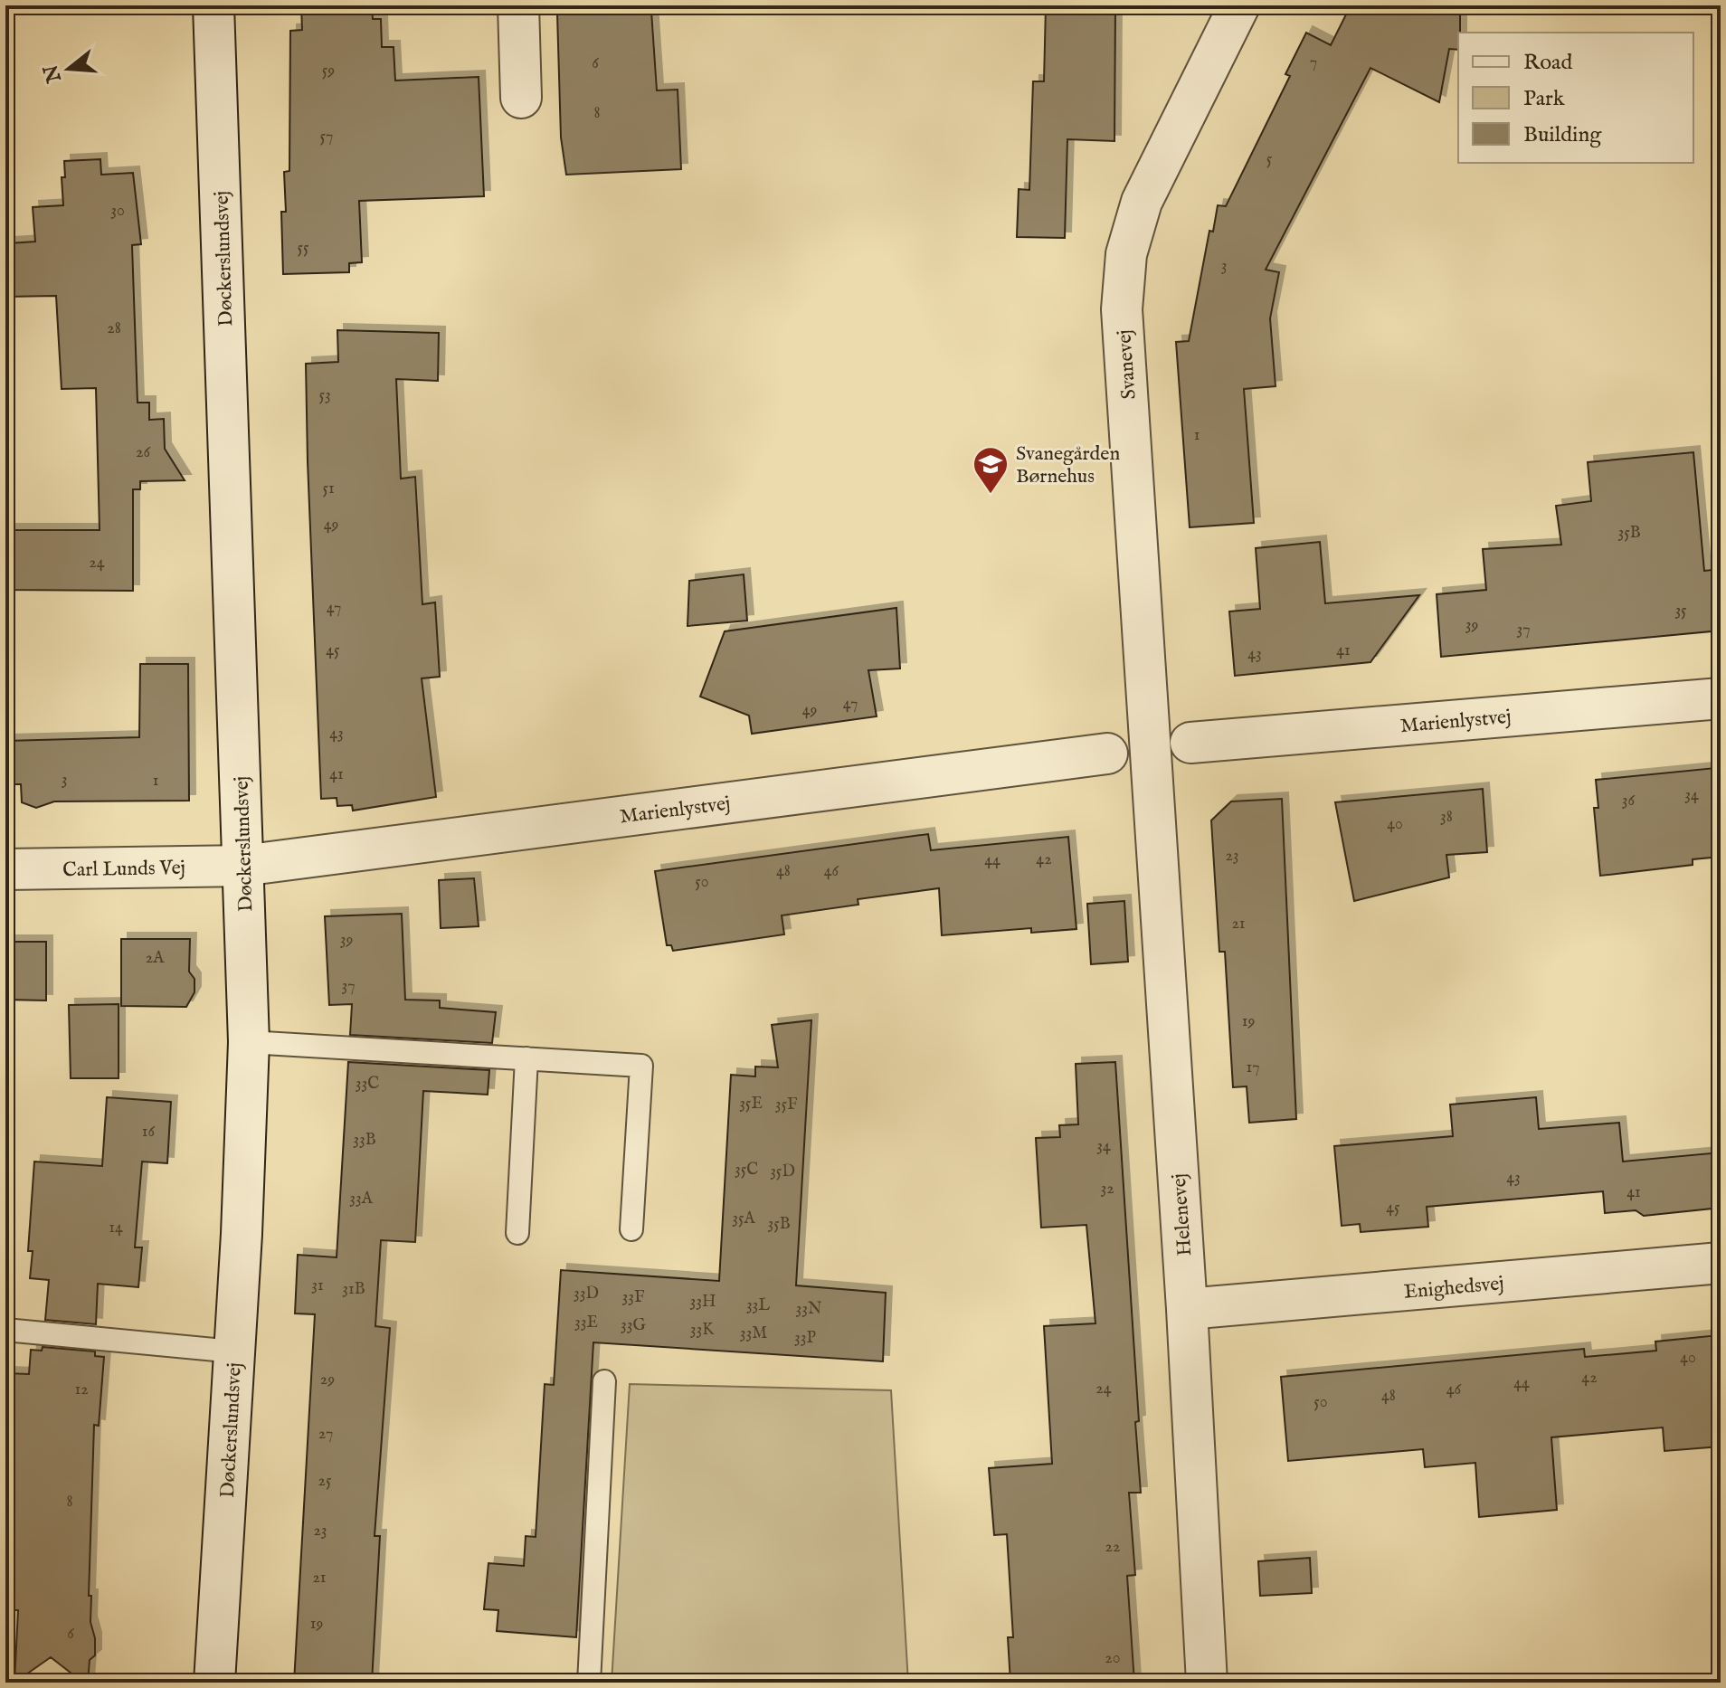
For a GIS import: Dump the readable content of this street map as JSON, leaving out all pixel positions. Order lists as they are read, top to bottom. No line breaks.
{"streets":{"street":["Døckerslundsvej","Svanevej","Marienlystvej","Carl Lunds Vej","Helenevej","Enighedsvej"]},"crossings":[["Døckerslundsvej","Marienlystvej"],["Døckerslundsvej","Carl Lunds Vej"],["Svanevej","Helenevej"],["Marienlystvej","Carl Lunds Vej"],["Helenevej","Enighedsvej"]],"places":{"school or university":["Svanegården Børnehus"]},"house_numbers":["7","6","59","8","57","5","30","55","3","28","53","1","26","51","49","35B","24","47","35","39","37","45","41","43","47","49","43","41","3","1","34","36","38","40","23","42","44","48","46","50","21","39","2A","37","19","17","33C","35E","35F","16","33B","34","35C","35D","43","32","41","33A","45","35A","35B","14","31","31B","33D","33F","33H","33L","33N","33E","33G","33K","33M","33P","40","42","29","44","24","12","46","48","50","27","25","8","23","22","21","19","6","20"],"legend":["Road","Park","Building"],"north":"left"}
